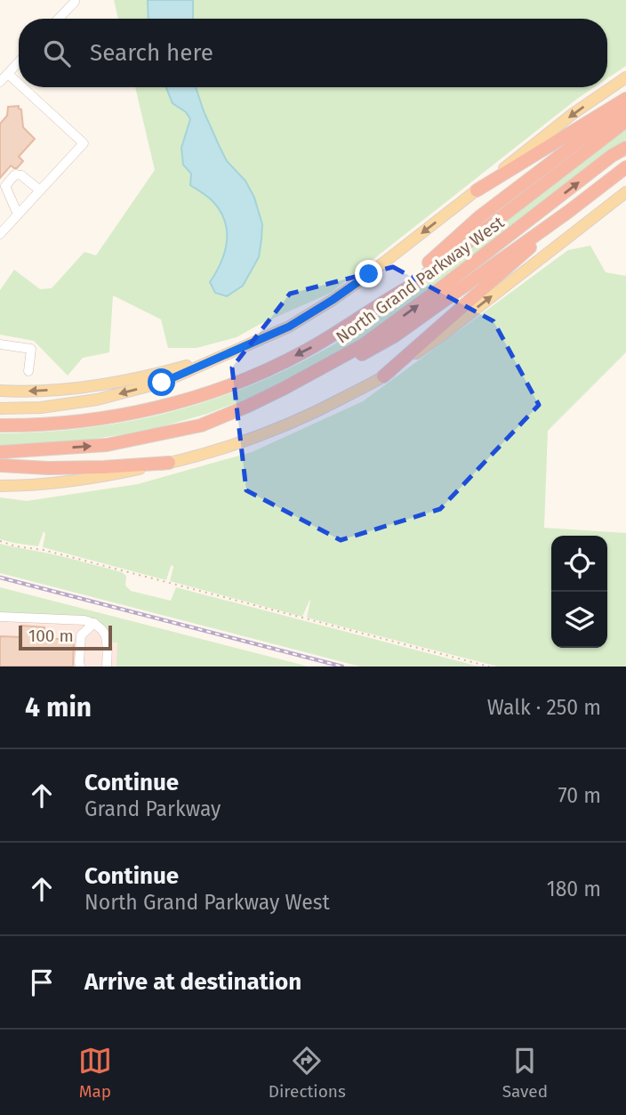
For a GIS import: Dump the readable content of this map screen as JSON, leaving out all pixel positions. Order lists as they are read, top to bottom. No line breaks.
{"streets":{"highway":["North Grand Parkway West"]},"scale_bar":"100 m","page":{"search":"Search here","scale":"100 m","heading":["4 min","Walk · 250 m"],"list":[["Continue","Grand Parkway","70 m"],["Continue","North Grand Parkway West","180 m"],"Arrive at destination"],"nav":["Map","Directions","Saved"]}}
